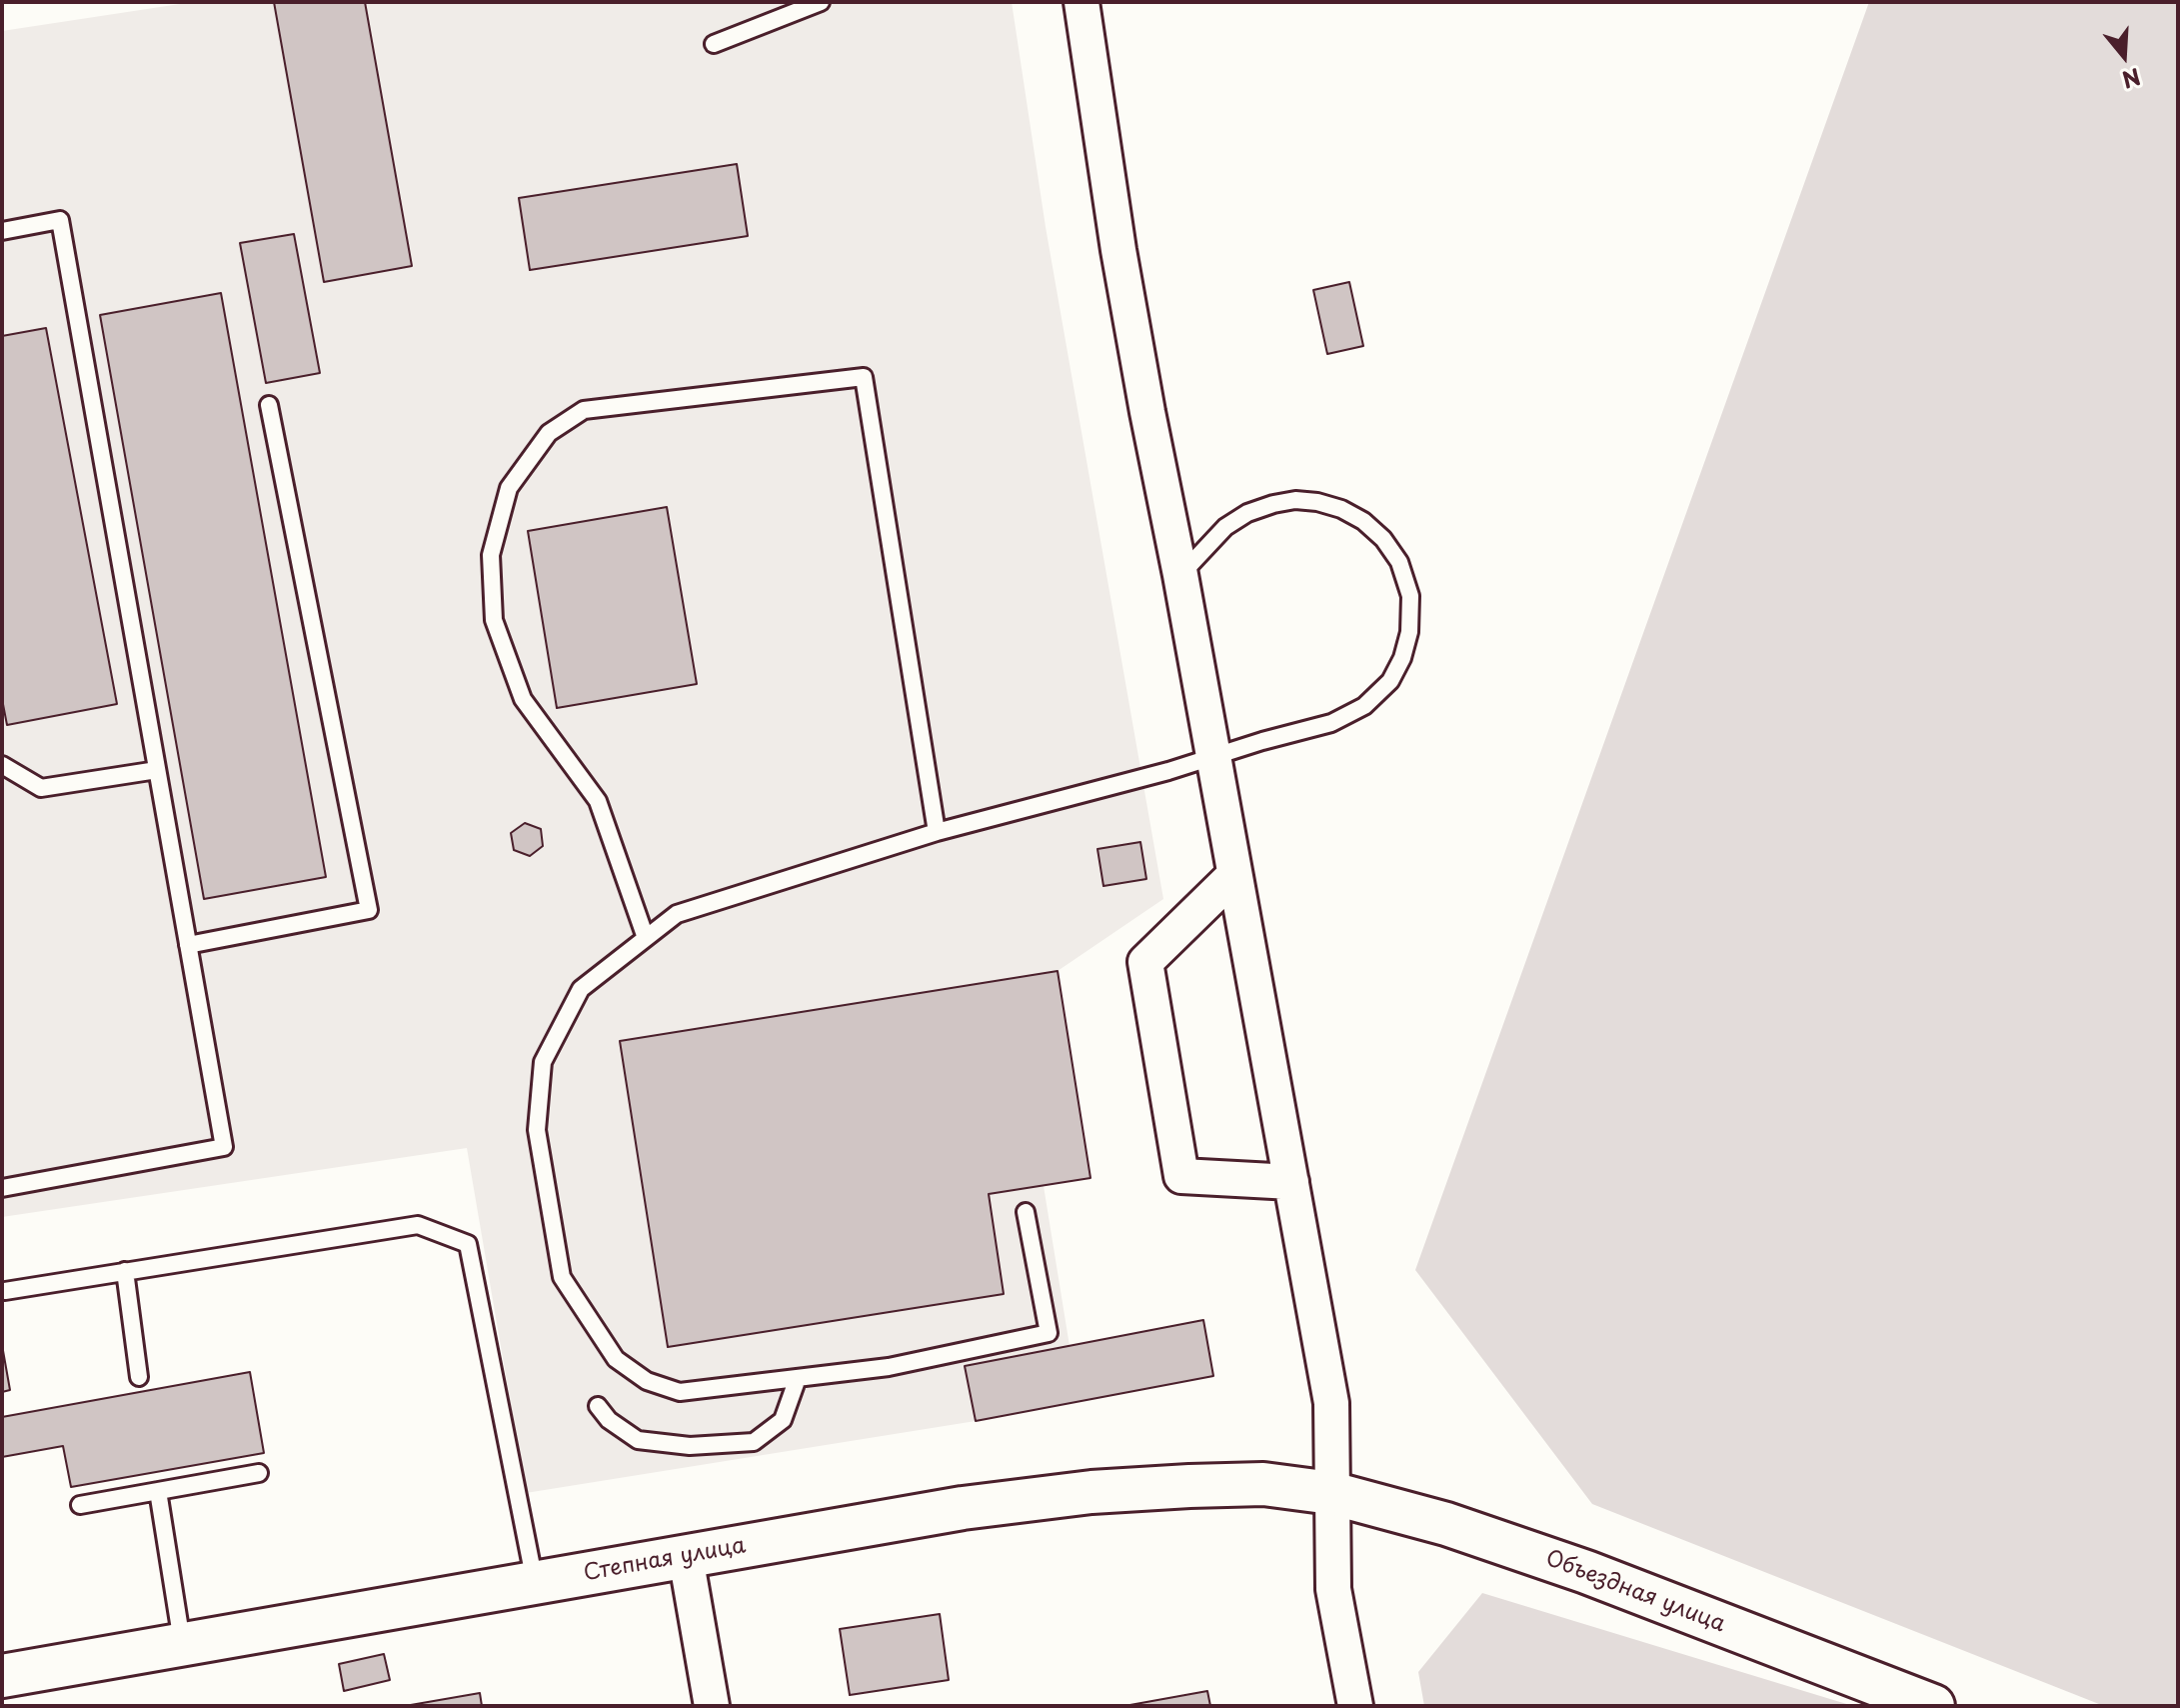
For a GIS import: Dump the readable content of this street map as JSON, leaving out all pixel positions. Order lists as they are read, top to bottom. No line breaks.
{"streets":{"street":["Степная улица","Объездная улица"]},"crossings":[["Степная улица","Объездная улица"]],"north":"bottom"}
